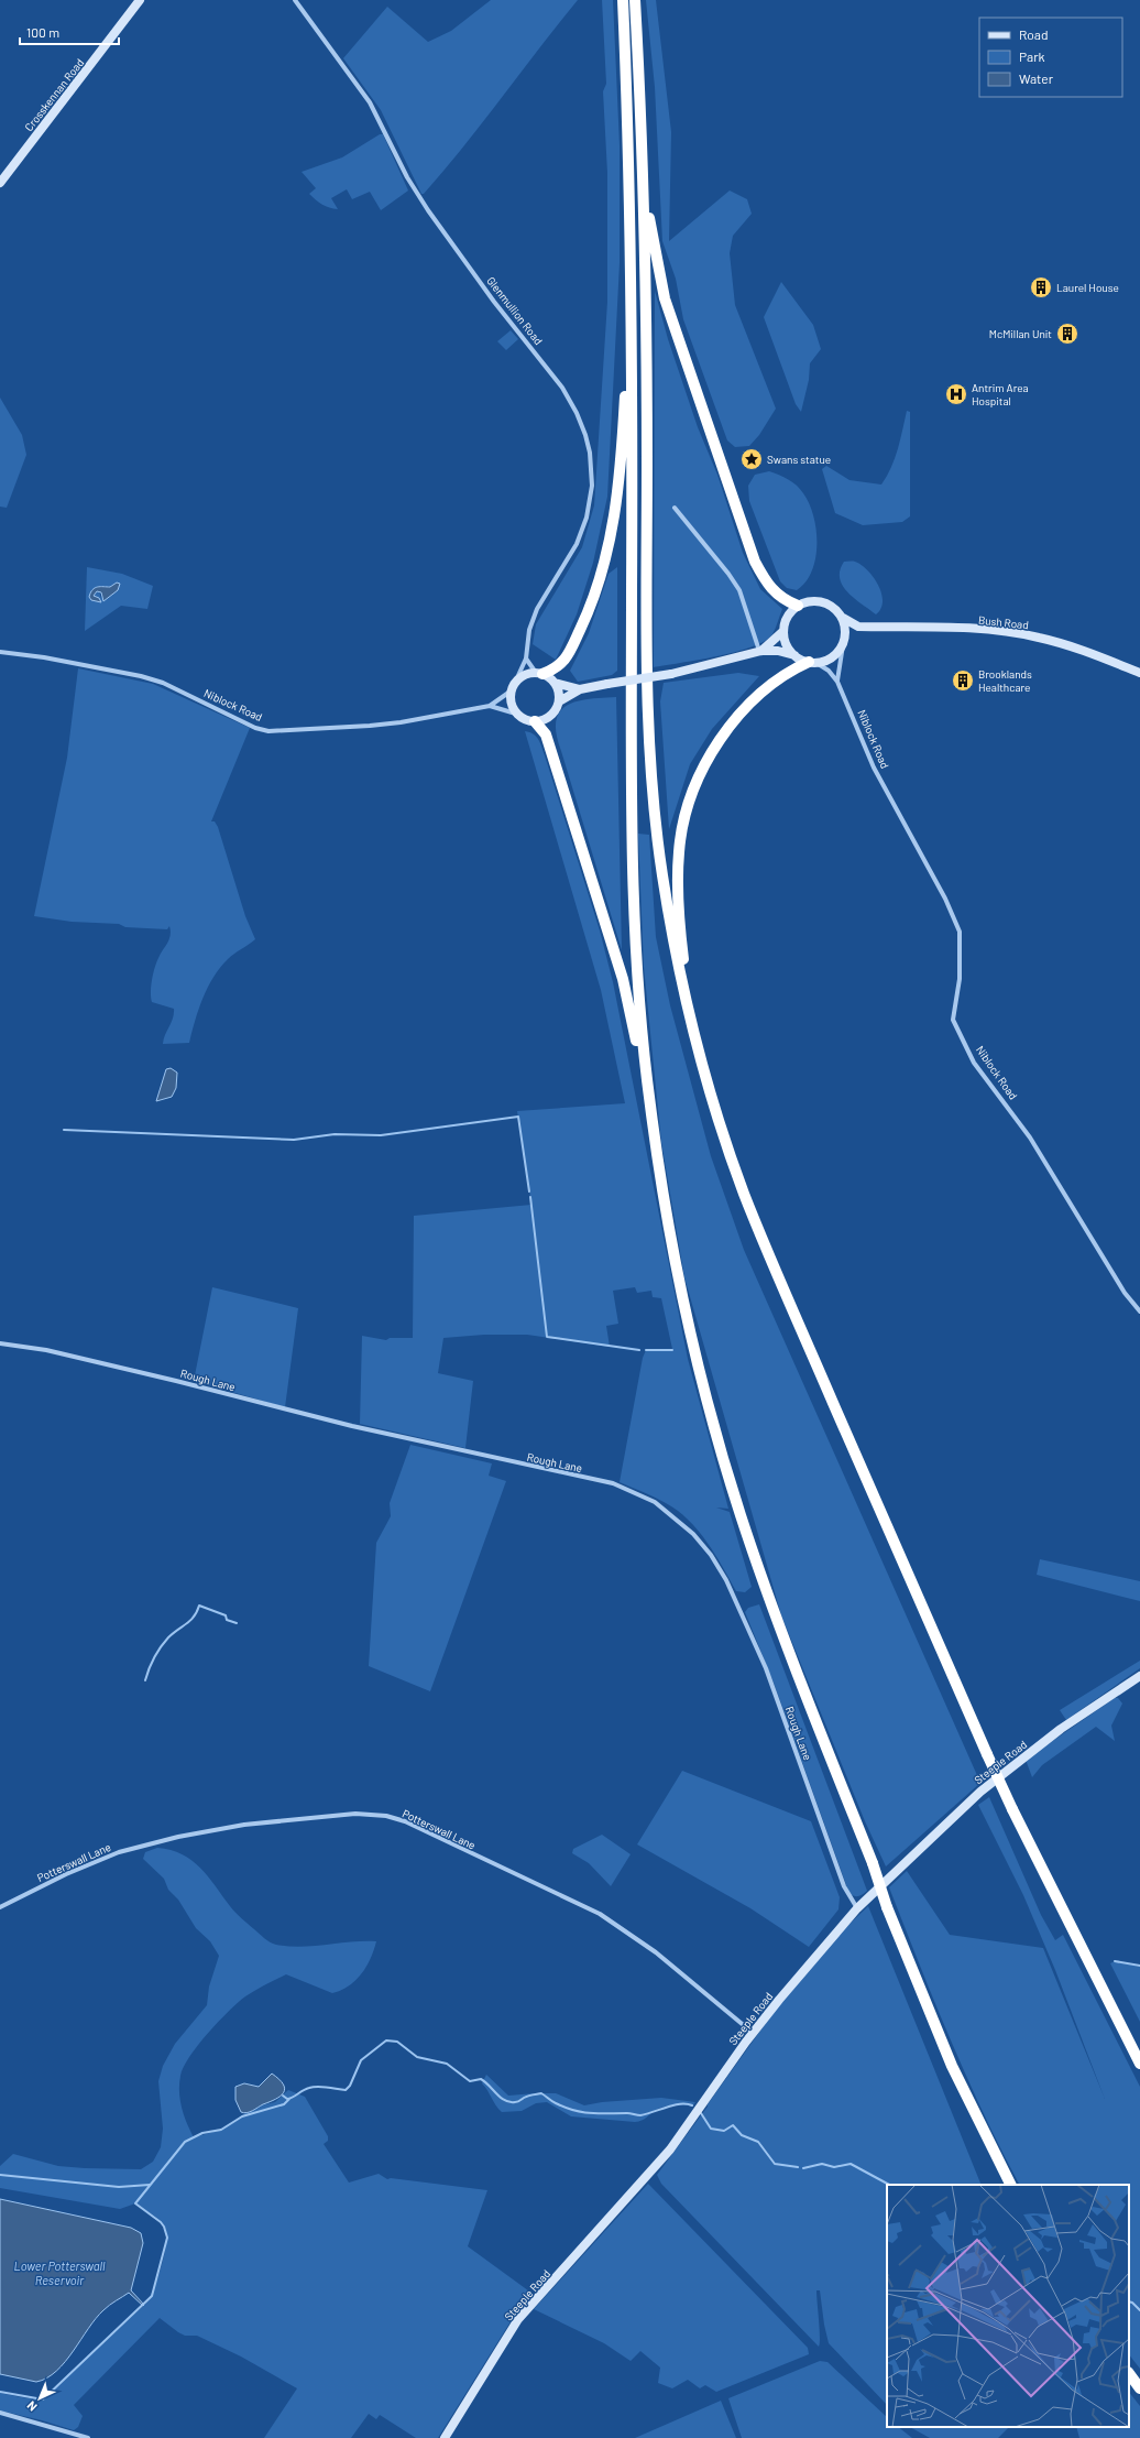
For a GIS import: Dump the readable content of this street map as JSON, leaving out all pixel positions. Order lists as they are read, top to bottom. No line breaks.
{"streets":{"street":["Crosskennan Road","Glenmullion Road","Bush Road","Niblock Road","Rough Lane","Steeple Road","Potterswall Lane"]},"crossings":[["Glenmullion Road","Niblock Road"],["Bush Road","Niblock Road"],["Rough Lane","Steeple Road"],["Steeple Road","Potterswall Lane"]],"water":["Lower Potterswall Reservoir"],"places":{"building":["Laurel House","McMillan Unit","Brooklands Healthcare"],"hospital":["Antrim Area Hospital"],"place":["Swans statue"]},"legend":["Road","Park","Water"],"scale_bar":"100 m","north":"bottom left"}
